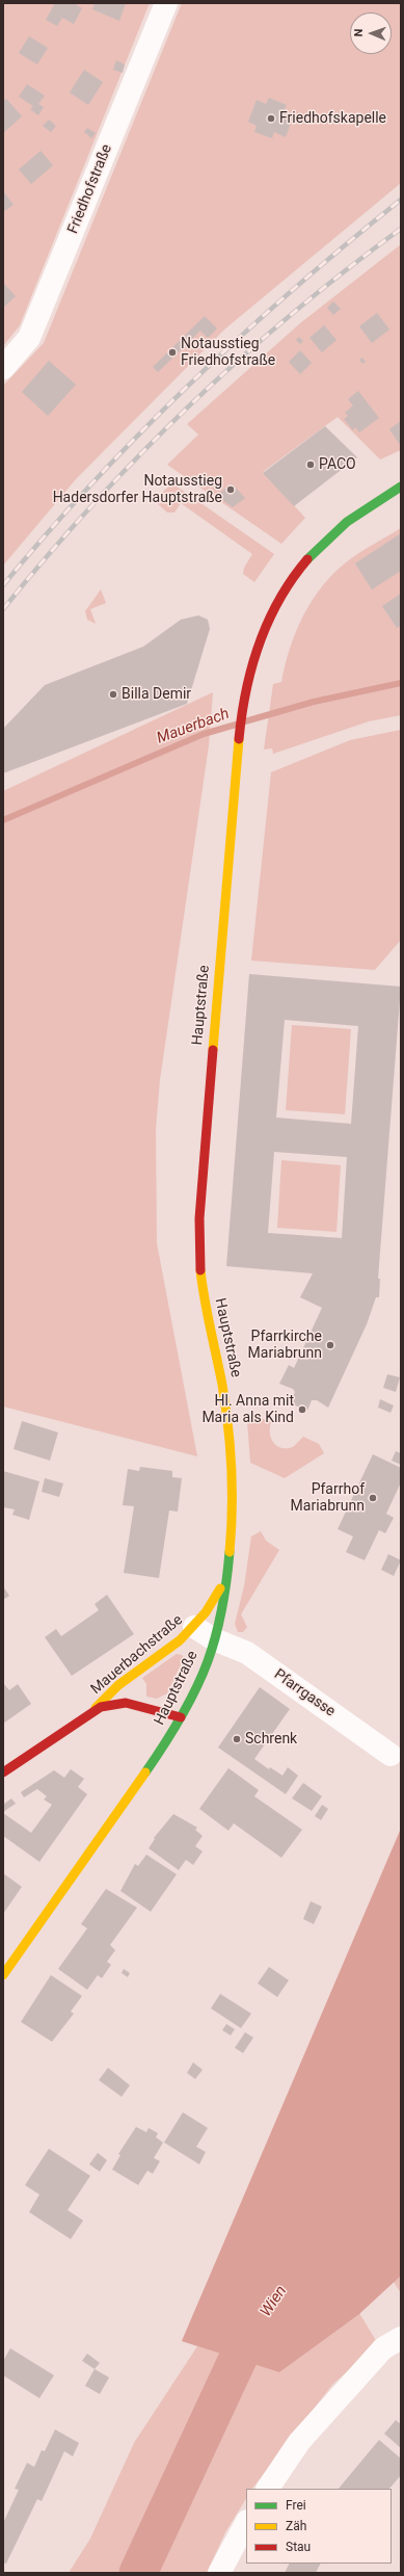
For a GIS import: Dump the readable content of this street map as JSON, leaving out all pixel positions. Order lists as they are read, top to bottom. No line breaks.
{"streets":{"main road":["Hauptstraße","Mauerbachstraße"],"street":["Friedhofstraße","Pfarrgasse"]},"crossings":[["Hauptstraße","Mauerbachstraße"],["Hauptstraße","Pfarrgasse"],["Mauerbachstraße","Pfarrgasse"]],"water":["Mauerbach","Wien"],"places":["Friedhofskapelle","Notausstieg Friedhofstraße","PACO","Notausstieg Hadersdorfer Hauptstraße","Billa Demir","Pfarrkirche Mariabrunn","Hl. Anna mit Maria als Kind","Pfarrhof Mariabrunn","Schrenk"],"legend":["Frei","Zäh","Stau"],"north":"left"}
